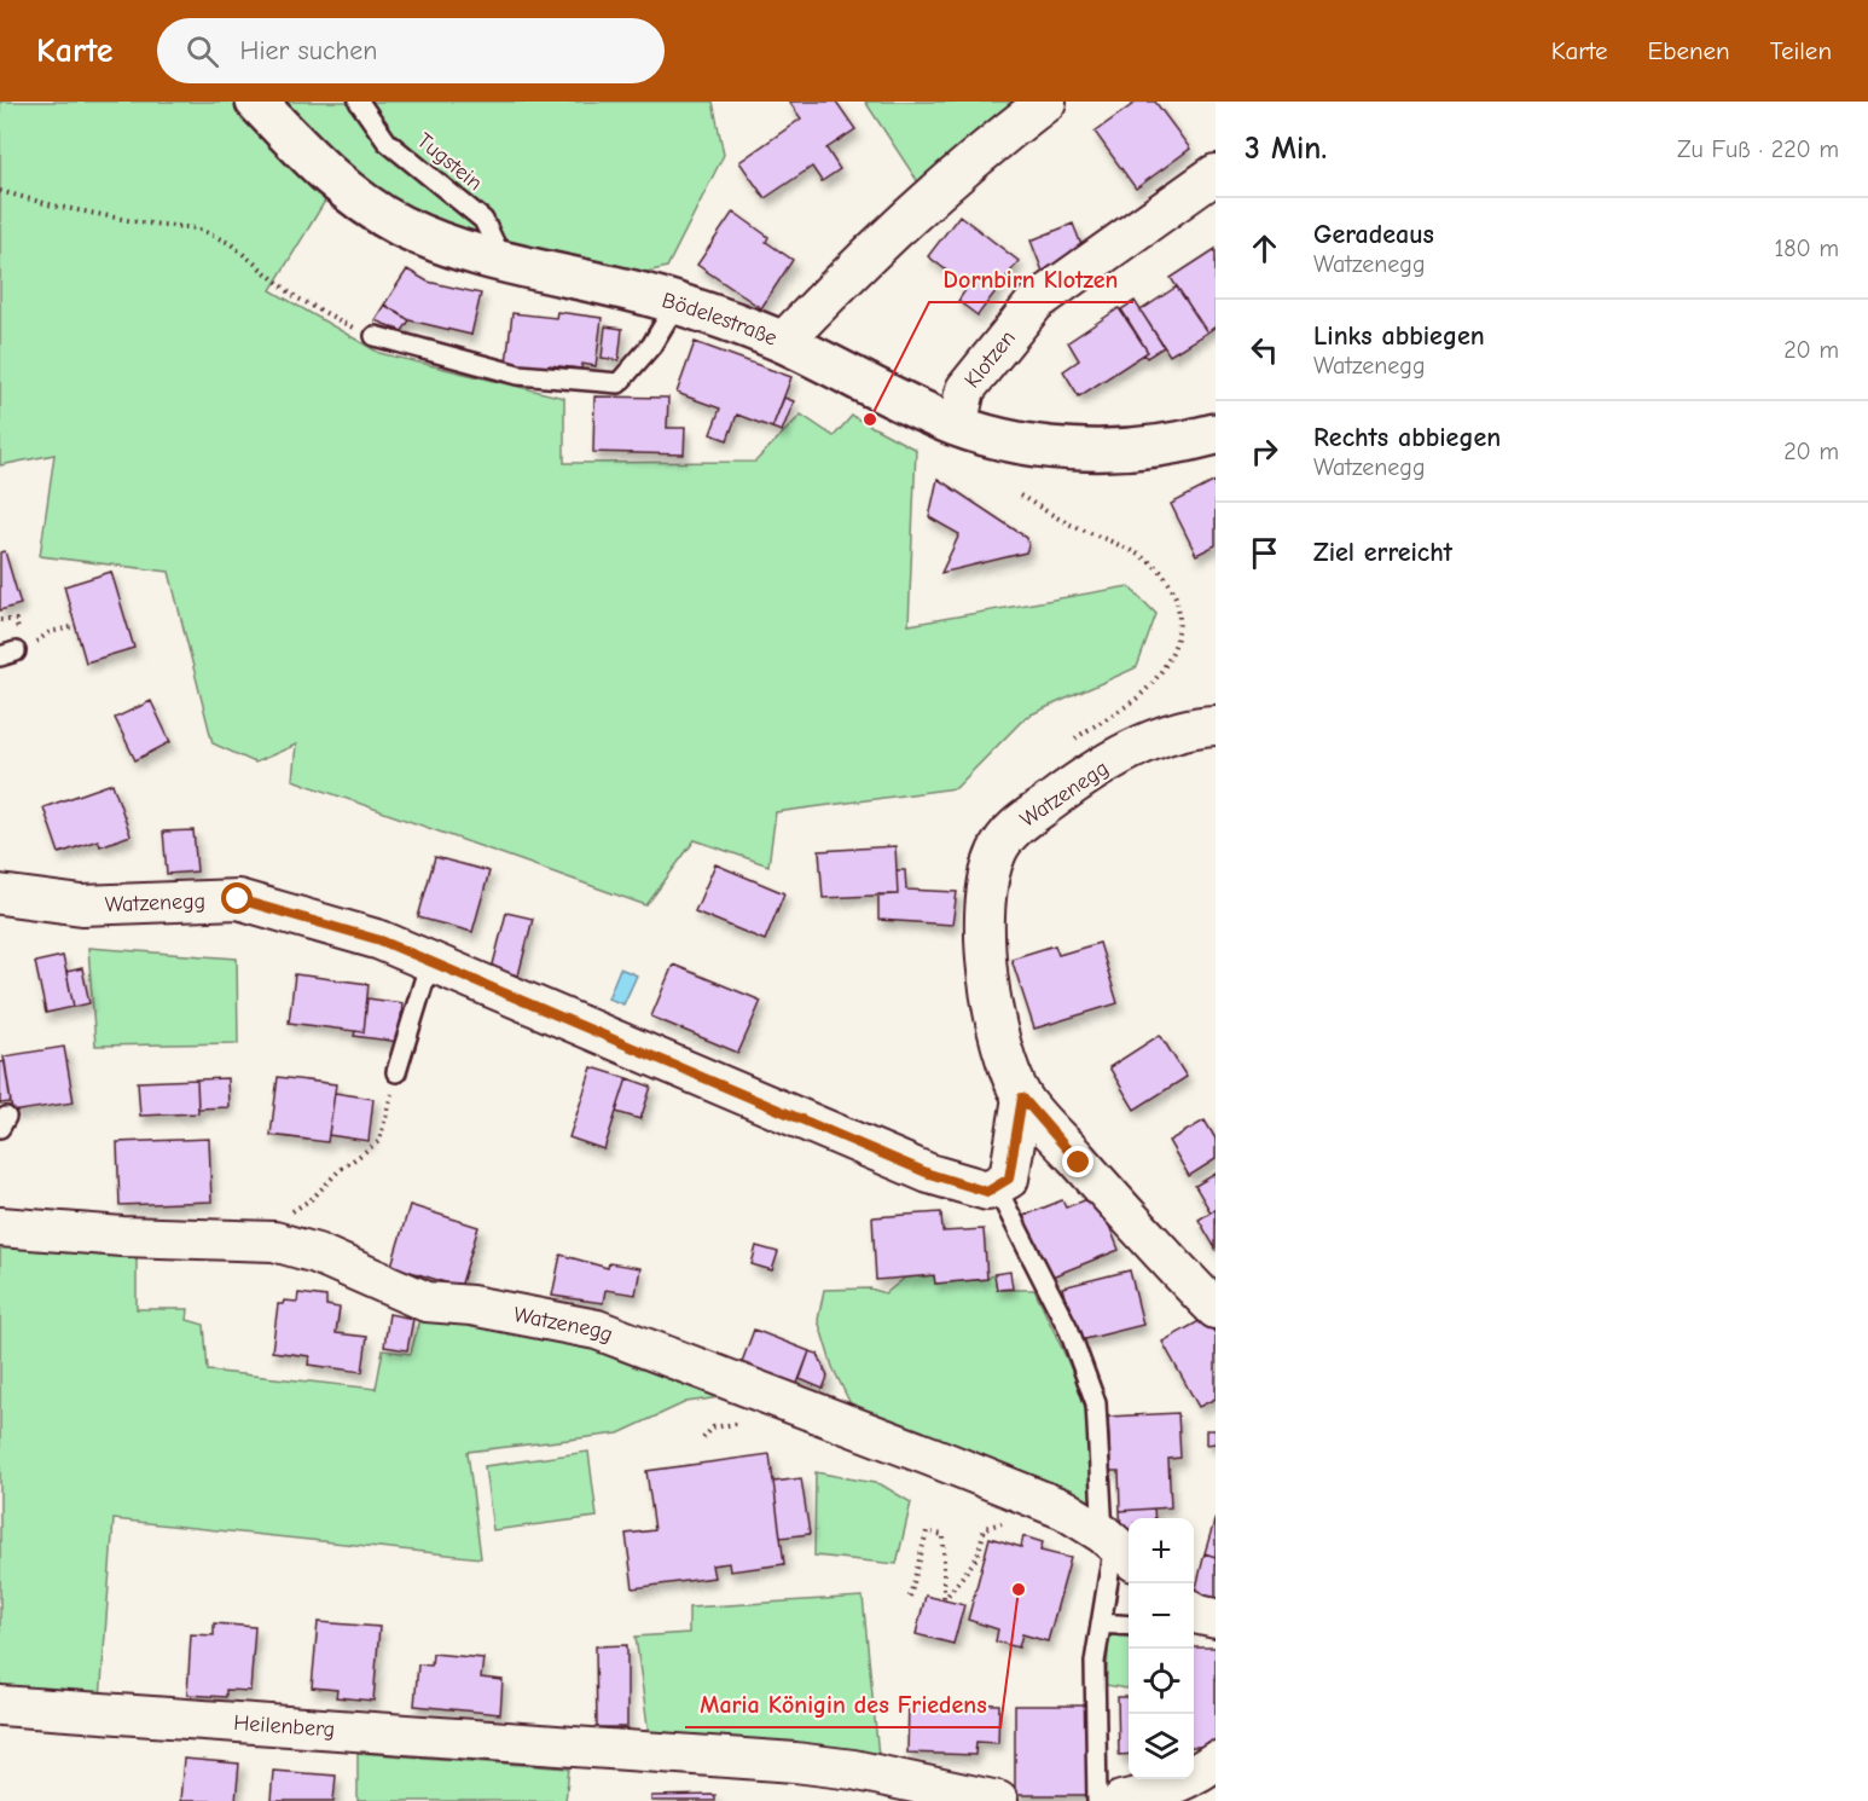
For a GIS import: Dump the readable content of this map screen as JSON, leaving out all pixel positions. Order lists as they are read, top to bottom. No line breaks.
{"streets":{"main road":["Bödelestraße"],"street":["Klotzen","Watzenegg","Heilenberg"],"lane":["Tugstein"]},"crossings":[["Tugstein","Bödelestraße"],["Bödelestraße","Klotzen"]],"places":["Dornbirn Klotzen","Maria Königin des Friedens"],"page":{"header":"Karte","search":"Hier suchen","nav":["Karte","Ebenen","Teilen"],"heading":["3 Min.","Zu Fuß · 220 m"],"list":[["Geradeaus","Watzenegg","180 m"],["Links abbiegen","Watzenegg","20 m"],["Rechts abbiegen","Watzenegg","20 m"],"Ziel erreicht"],"map_buttons":["+","−"]}}
